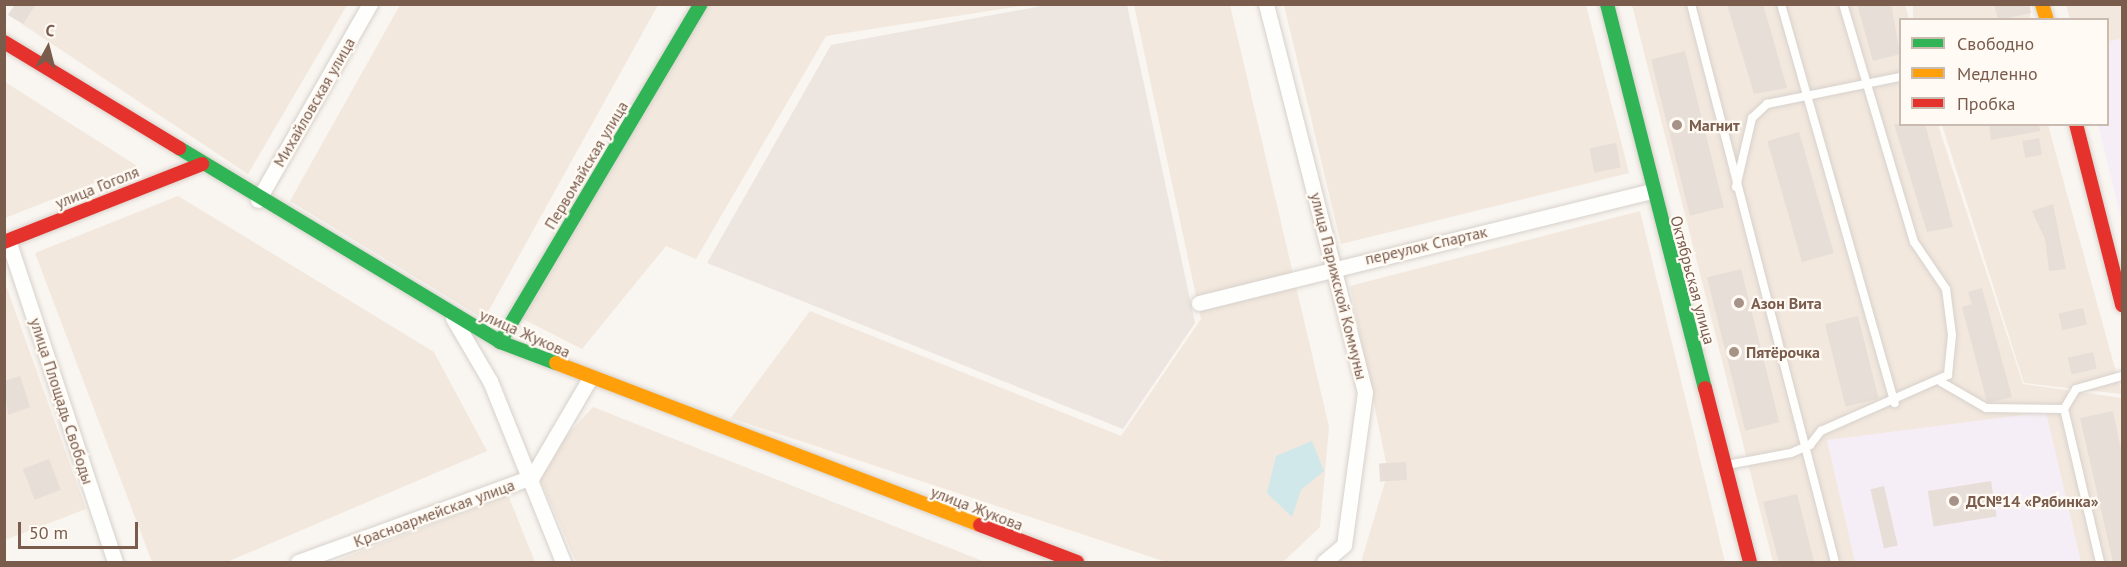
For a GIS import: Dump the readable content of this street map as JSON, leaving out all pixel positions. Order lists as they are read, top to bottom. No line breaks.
{"streets":{"main road":["Первомайская улица","улица Гоголя","Октябрьская улица","улица Жукова"],"street":["Михайловская улица","переулок Спартак","улица Парижской Коммуны","улица Площадь Свободы","Красноармейская улица"]},"crossings":[["Михайловская улица","улица Жукова"],["Первомайская улица","улица Жукова"],["улица Гоголя","улица Жукова"],["улица Гоголя","улица Площадь Свободы"],["переулок Спартак","Октябрьская улица"],["переулок Спартак","улица Парижской Коммуны"],["улица Жукова","Красноармейская улица"]],"places":["Магнит","Азон Вита","Пятёрочка","ДС№14 «Рябинка»"],"legend":["Свободно","Медленно","Пробка"],"scale_bar":"50 m","north":"top"}
